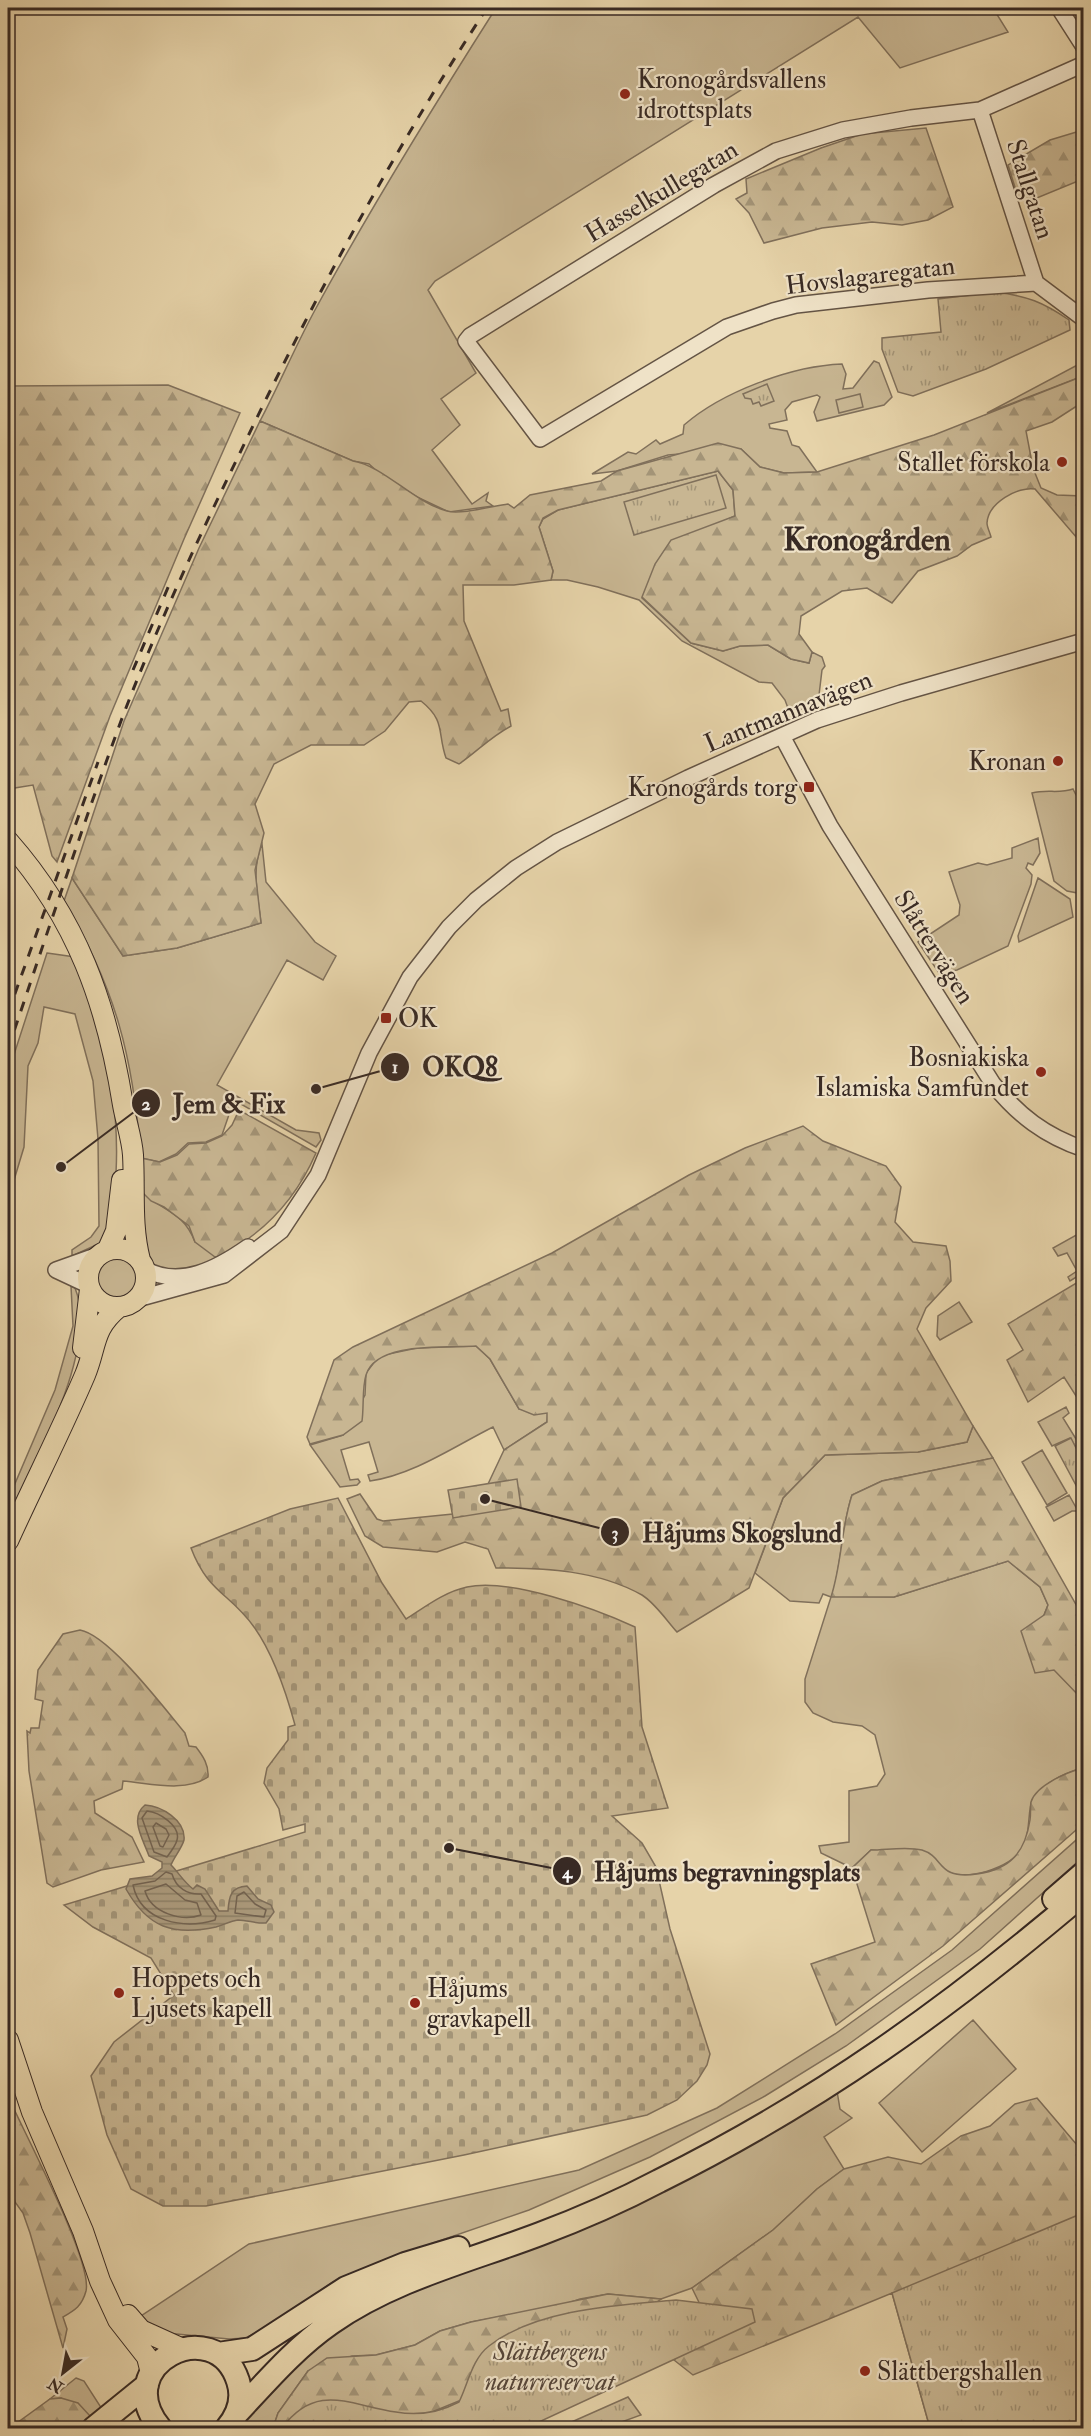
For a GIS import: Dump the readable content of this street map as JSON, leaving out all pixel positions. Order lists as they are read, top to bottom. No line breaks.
{"streets":{"street":["Stallgatan","Hasselkullegatan","Hovslagaregatan","Lantmannavägen","Slåttervägen"]},"crossings":[["Stallgatan","Hasselkullegatan"],["Stallgatan","Hovslagaregatan"],["Hasselkullegatan","Hovslagaregatan"],["Lantmannavägen","Slåttervägen"]],"districts":["Kronogården"],"parks":["Slättbergens naturreservat"],"places":{"other":["Kronogårdsvallens idrottsplats","Stallet förskola","Kronan","Bosniakiska Islamiska Samfundet","OKQ8","Jem & Fix","Håjums Skogslund","Håjums begravningsplats","Hoppets och Ljusets kapell","Håjums gravkapell","Slättbergshallen"],"transit":["Kronogårds torg","OK"]},"north":"bottom left"}
